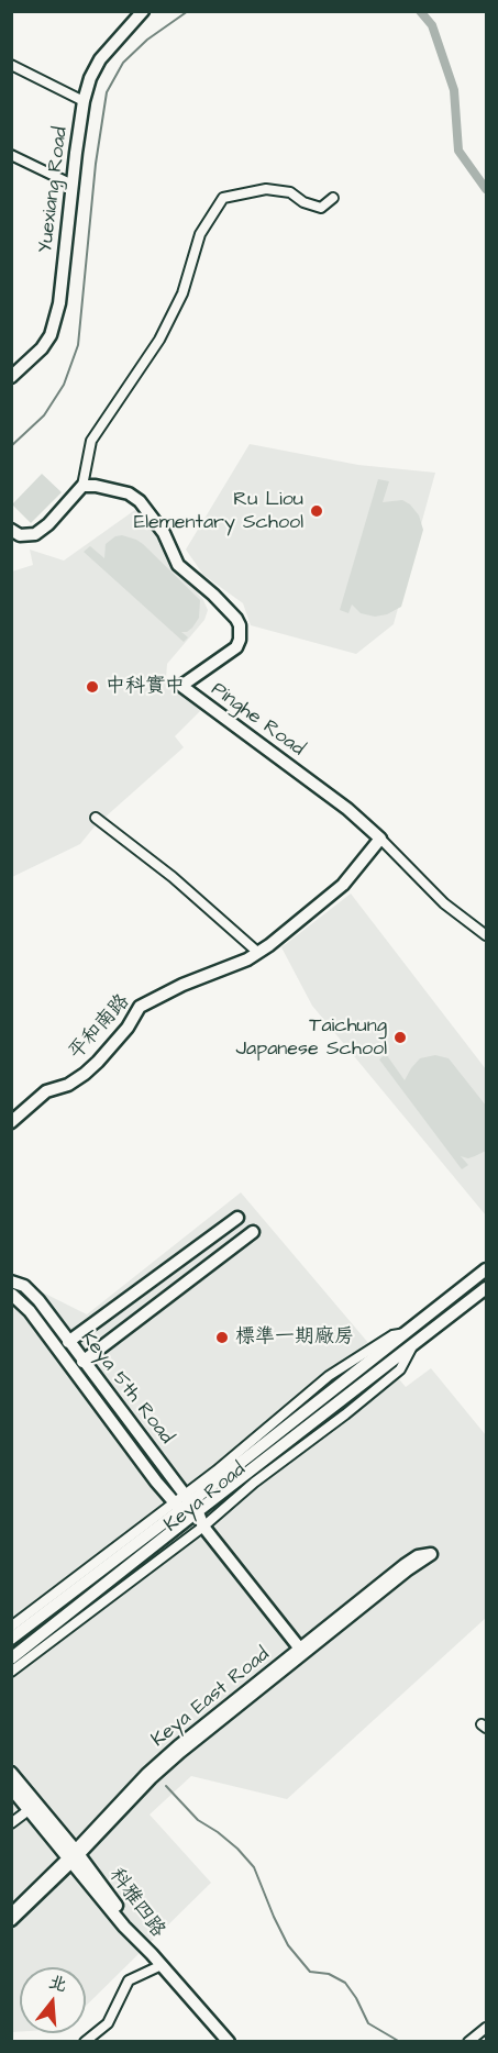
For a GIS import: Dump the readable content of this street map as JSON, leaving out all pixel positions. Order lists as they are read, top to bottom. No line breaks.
{"streets":{"street":["Yuexiang Road","Pinghe Road","平和南路","Keya 5th Road","Keya Road","Keya East Road","科雅四路"]},"crossings":[["Pinghe Road","平和南路"],["Keya 5th Road","Keya Road"],["Keya 5th Road","Keya East Road"]],"places":["Ru Liou Elementary School","中科實中","Taichung Japanese School","標準一期廠房"],"north":"top"}
